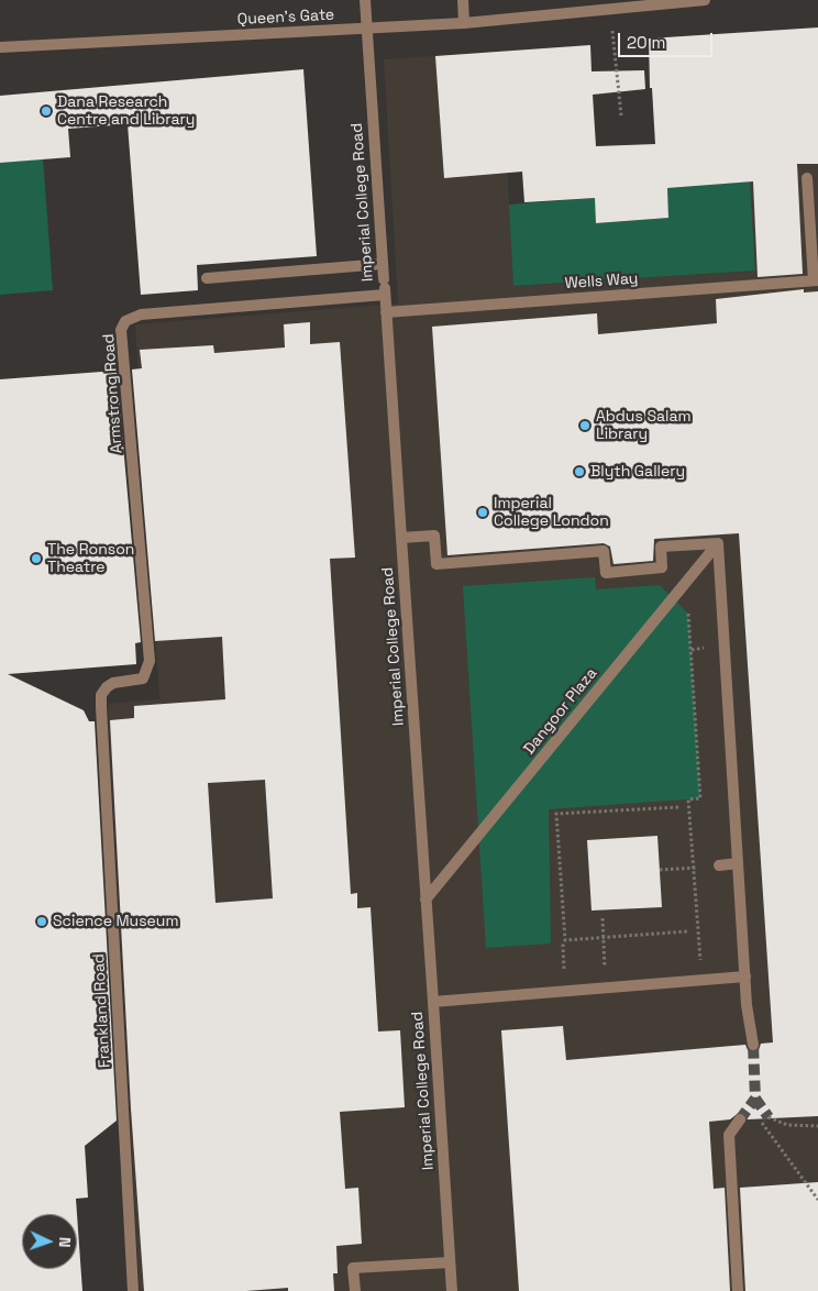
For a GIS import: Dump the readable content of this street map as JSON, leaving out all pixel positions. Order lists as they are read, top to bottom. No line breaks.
{"streets":{"street":["Queen's Gate","Imperial College Road","Wells Way","Armstrong Road","Dangoor Plaza","Frankland Road"]},"crossings":[["Queen's Gate","Imperial College Road"],["Imperial College Road","Wells Way"],["Imperial College Road","Armstrong Road"],["Imperial College Road","Dangoor Plaza"],["Armstrong Road","Frankland Road"]],"places":["Dana Research Centre and Library","Abdus Salam Library","Blyth Gallery","Imperial College London","The Ronson Theatre","Science Museum"],"scale_bar":"20 m","north":"right"}
